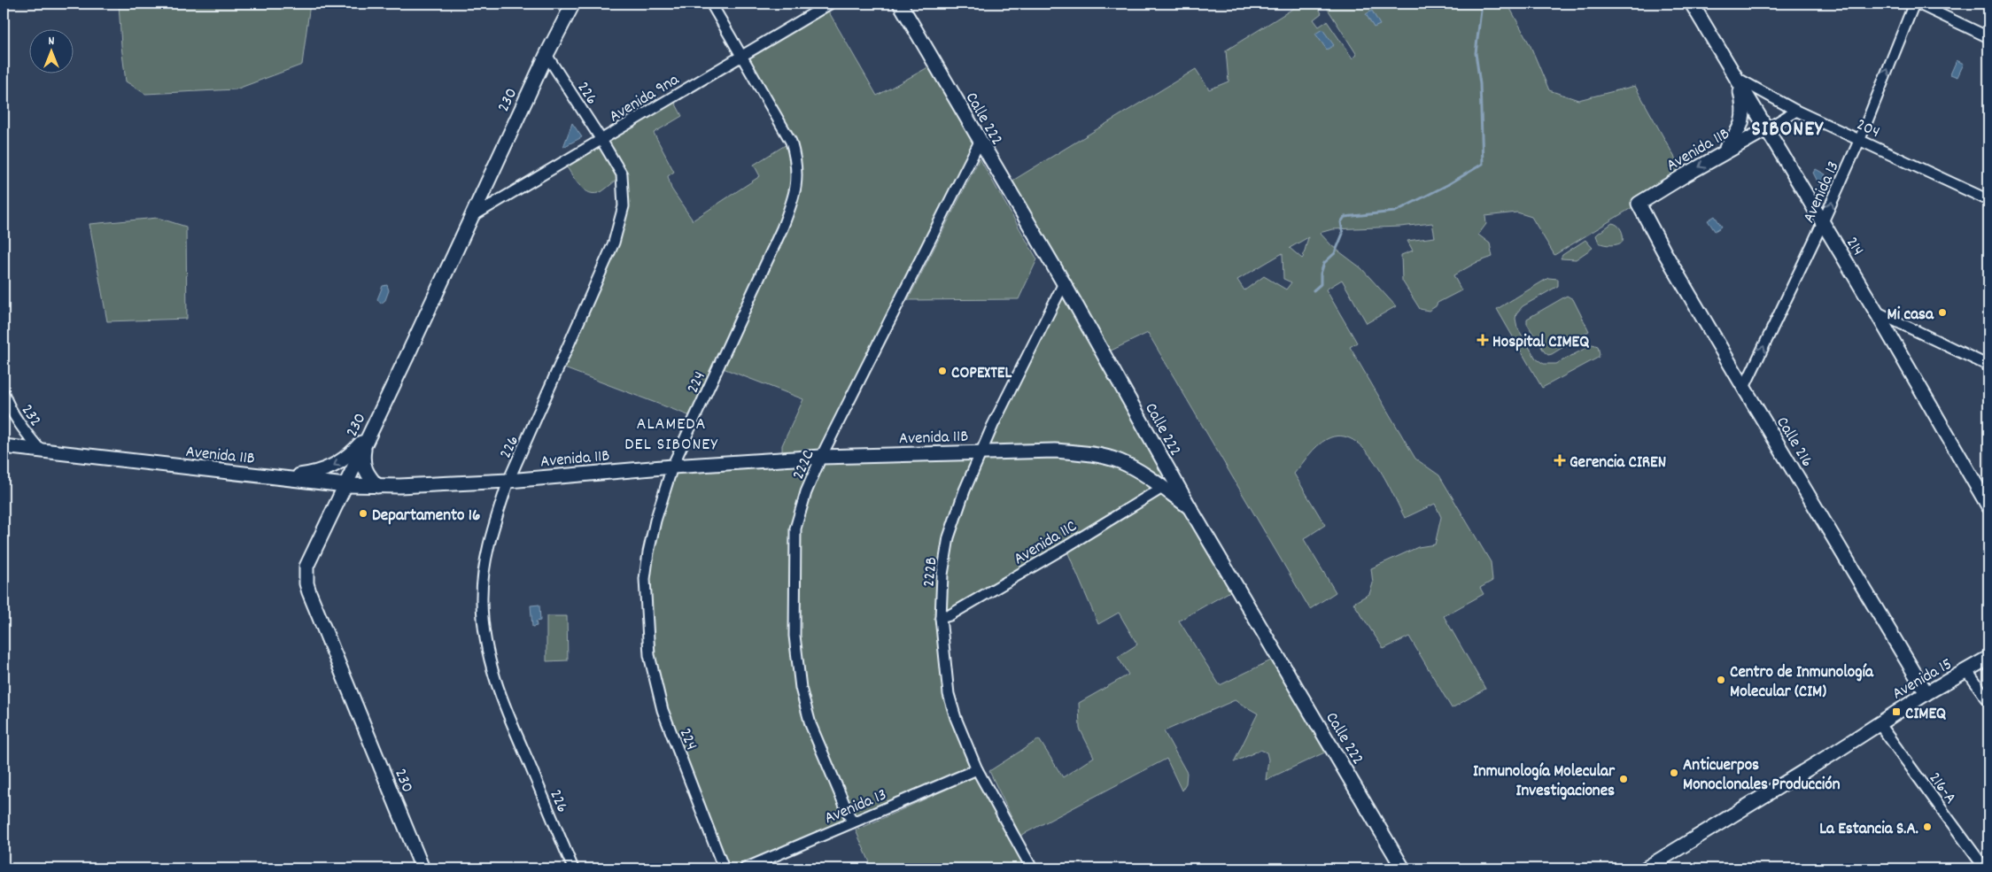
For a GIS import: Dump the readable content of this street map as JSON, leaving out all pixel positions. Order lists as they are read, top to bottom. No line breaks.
{"streets":{"street":["226","Avenida 9na","230","Calle 222","204","Avenida 11B","Avenida 13","214","224","232","Calle 216","222C","Avenida 11C","222B","Avenida 15","216-A"]},"crossings":[["226","Avenida 9na"],["226","230"],["226","Avenida 11B"],["Avenida 9na","230"],["Avenida 9na","224"],["230","Avenida 11B"],["Calle 222","Avenida 11B"],["Calle 222","222C"],["Calle 222","222B"],["204","Avenida 11B"],["204","Avenida 13"],["204","214"],["Avenida 11B","214"],["Avenida 11B","224"],["Avenida 11B","232"],["Avenida 11B","Calle 216"],["Avenida 11B","222C"],["Avenida 11B","Avenida 11C"],["Avenida 11B","222B"],["Avenida 13","214"],["Avenida 13","Calle 216"],["Avenida 13","222C"],["Avenida 13","222B"],["Calle 216","Avenida 15"],["Avenida 11C","222B"],["Avenida 15","216-A"]],"one_way":["Avenida 13"],"districts":["SIBONEY","ALAMEDA DEL SIBONEY"],"places":{"other":["Mi casa","COPEXTEL","Departamento 16","Centro de Inmunología Molecular (CIM)","Anticuerpos Monoclonales Producción","Inmunología Molecular Investigaciones","La Estancia S.A."],"health":["Hospital CIMEQ","Gerencia CIREN"],"transit":["CIMEQ"]},"north":"top"}
